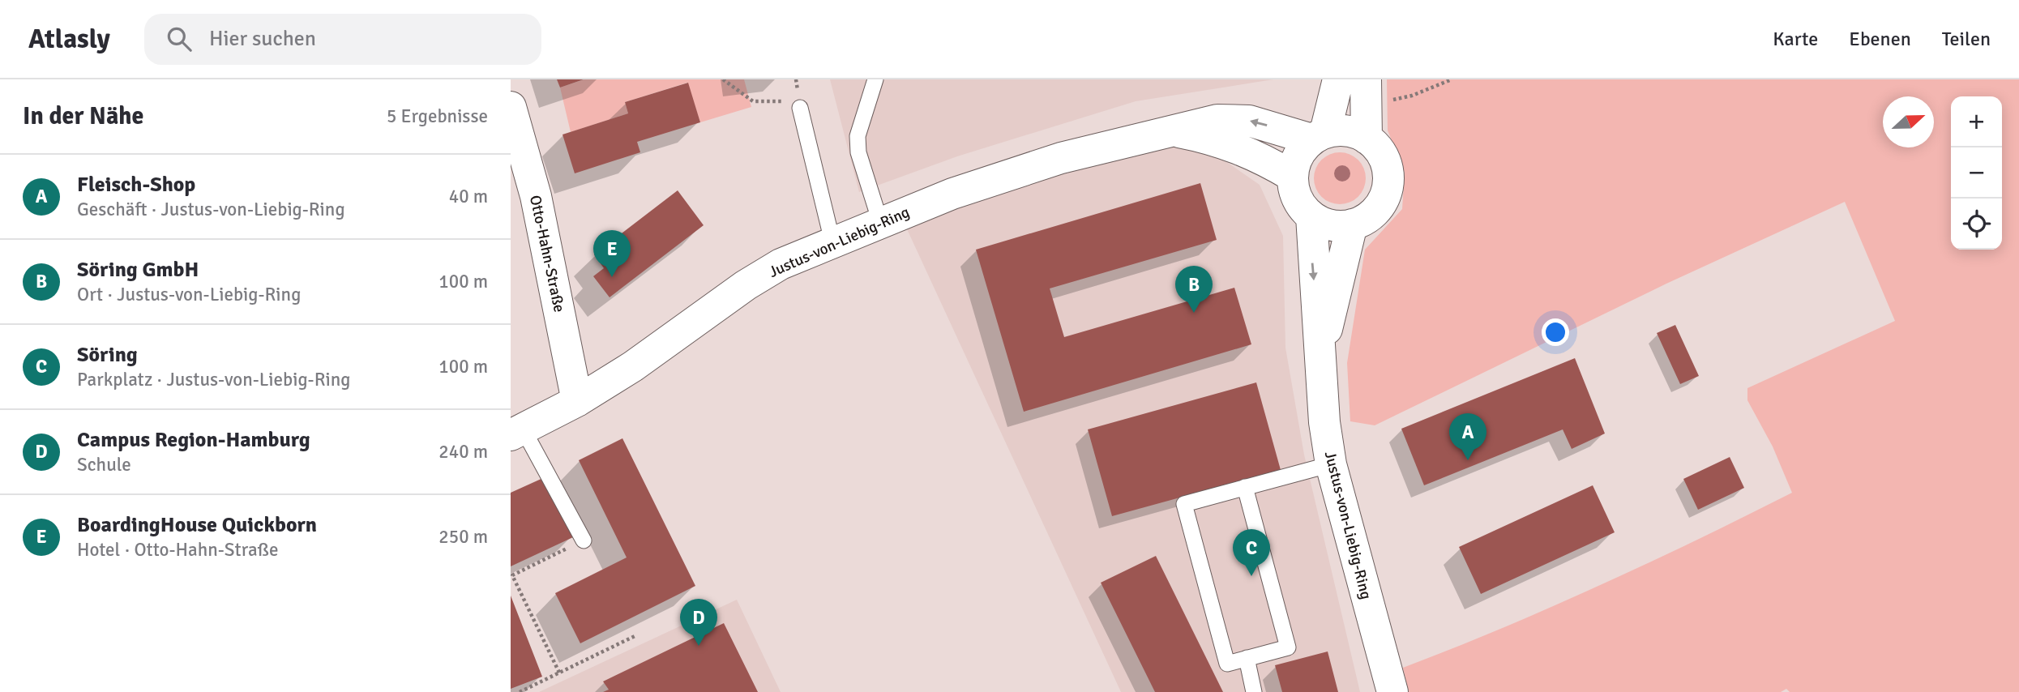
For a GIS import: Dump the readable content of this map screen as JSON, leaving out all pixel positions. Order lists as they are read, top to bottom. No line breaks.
{"streets":{"street":["Justus-von-Liebig-Ring","Otto-Hahn-Straße"]},"crossings":[["Justus-von-Liebig-Ring","Otto-Hahn-Straße"]],"north":"right","page":{"header":"Atlasly","search":"Hier suchen","nav":["Karte","Ebenen","Teilen"],"heading":["In der Nähe","5 Ergebnisse"],"map_buttons":["+","−"],"list":[{"mark":"A","name":"Fleisch-Shop","note":"Geschäft · Justus-von-Liebig-Ring","value":"40 m"},{"mark":"B","name":"Söring GmbH","note":"Ort · Justus-von-Liebig-Ring","value":"100 m"},{"mark":"C","name":"Söring","note":"Parkplatz · Justus-von-Liebig-Ring","value":"100 m"},{"mark":"D","name":"Campus Region-Hamburg","note":"Schule","value":"240 m"},{"mark":"E","name":"BoardingHouse Quickborn","note":"Hotel · Otto-Hahn-Straße","value":"250 m"}],"pins":["E","B","A","C","D"]}}
